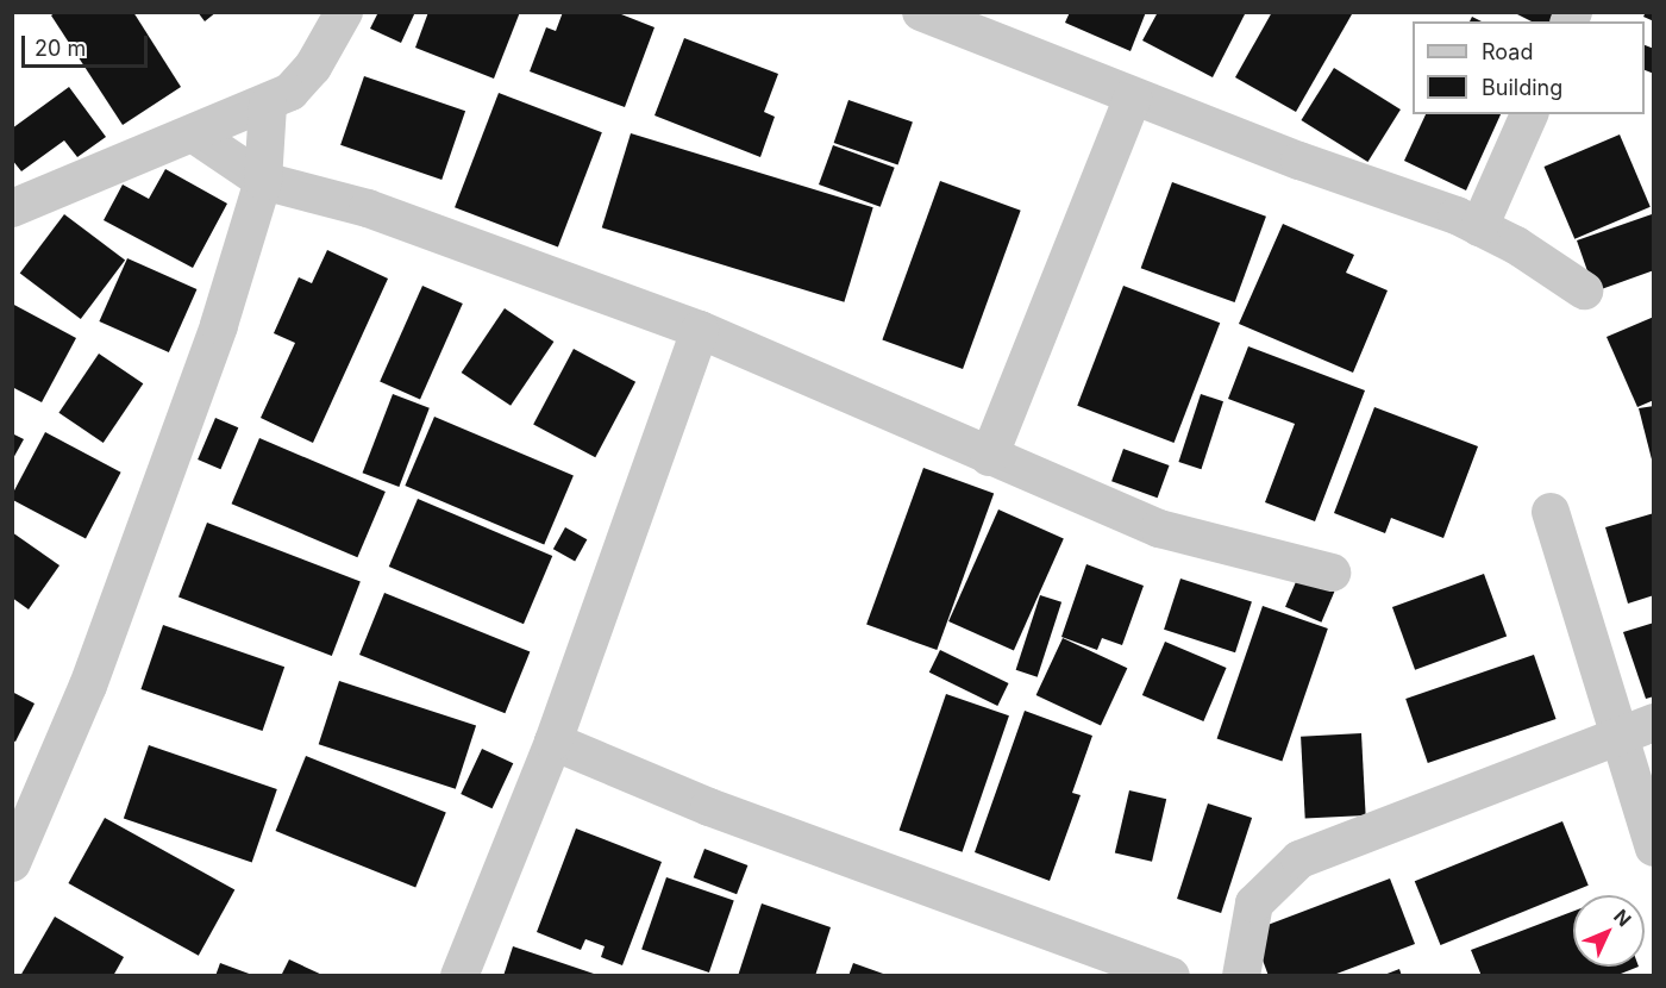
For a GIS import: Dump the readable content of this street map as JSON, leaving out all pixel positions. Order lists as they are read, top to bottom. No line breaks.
{"legend":["Road","Building"],"scale_bar":"20 m","north":"top right"}
